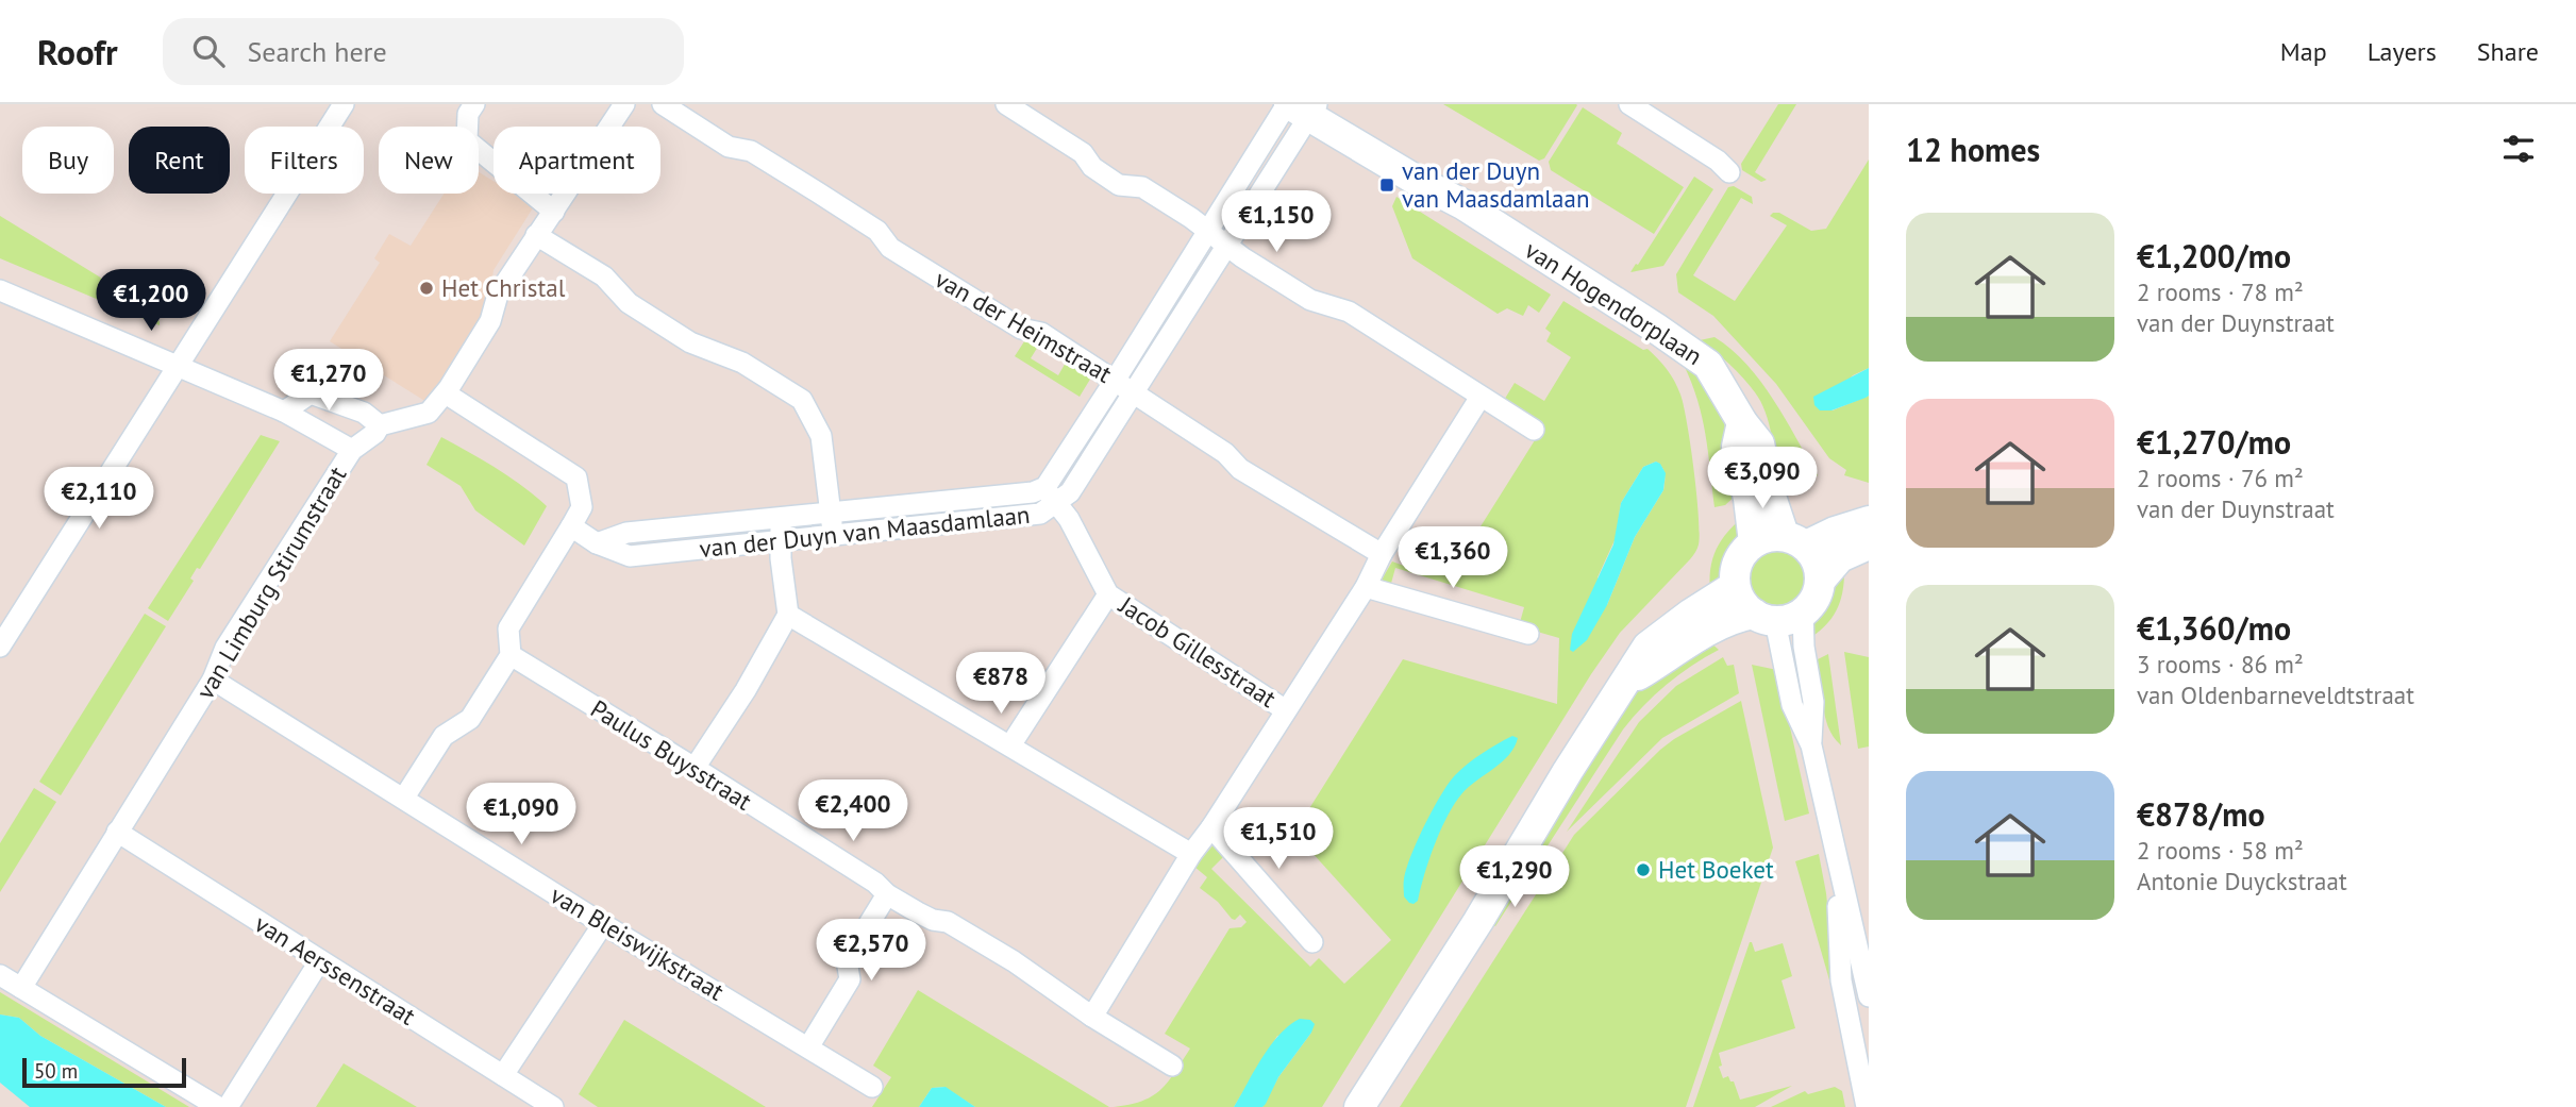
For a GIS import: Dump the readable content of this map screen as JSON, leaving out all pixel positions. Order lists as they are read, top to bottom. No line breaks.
{"streets":{"main road":["van Hogendorplaan"],"street":["van der Heimstraat","van der Duyn van Maasdamlaan","van Limburg Stirumstraat","Jacob Gillesstraat","Paulus Buysstraat","van Bleiswijkstraat","van Aerssenstraat"]},"crossings":[["van Hogendorplaan","van der Duyn van Maasdamlaan"],["van der Heimstraat","van der Duyn van Maasdamlaan"],["van der Duyn van Maasdamlaan","Jacob Gillesstraat"],["van Limburg Stirumstraat","van Bleiswijkstraat"],["van Limburg Stirumstraat","van Aerssenstraat"]],"places":{"transit":["van der Duyn van Maasdamlaan"],"other":["Het Christal","Het Boeket"]},"scale_bar":"50 m","page":{"header":"Roofr","search":"Search here","nav":["Map","Layers","Share"],"heading":"12 homes","chip":["Buy","Rent","Filters","New","Apartment"],"price":["€1,150","€1,200","€1,270","€3,090","€2,110","€1,360","€878","€2,400","€1,090","€1,510","€1,290","€2,570"],"list":[{"name":"€1,200/mo","note":"2 rooms · 78 m² · van der Duynstraat"},{"name":"€1,270/mo","note":"2 rooms · 76 m² · van der Duynstraat"},{"name":"€1,360/mo","note":"3 rooms · 86 m² · van Oldenbarneveldtstraat"},{"name":"€878/mo","note":"2 rooms · 58 m² · Antonie Duyckstraat"}],"scale":"50 m"}}
